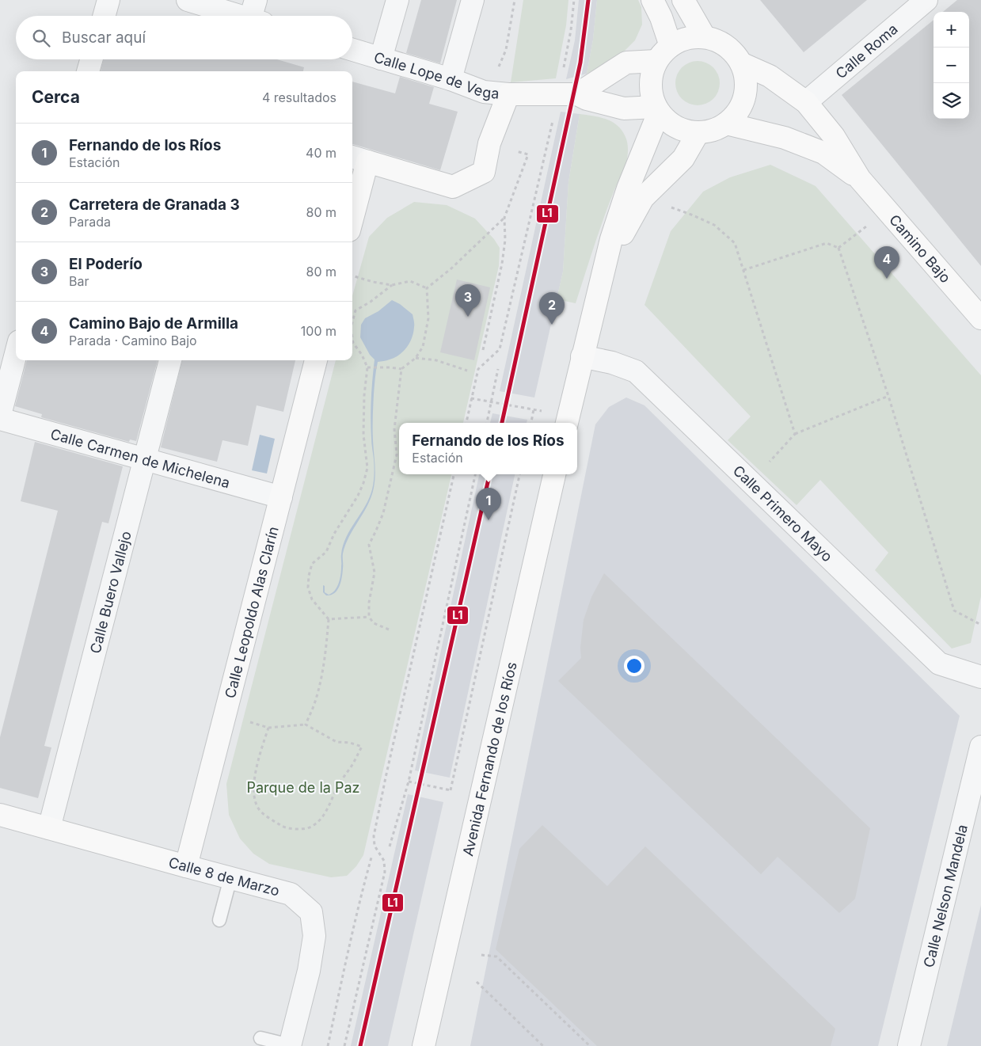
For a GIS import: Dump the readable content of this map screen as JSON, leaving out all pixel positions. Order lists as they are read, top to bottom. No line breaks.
{"streets":{"street":["Calle Roma","Calle Lope de Vega","Camino Bajo","Calle Carmen de Michelena","Calle Primero Mayo","Calle Buero Vallejo","Calle Leopoldo Alas Clarín","Avenida Fernando de los Ríos","Calle 8 de Marzo","Calle Nelson Mandela"]},"crossings":[["Calle Roma","Camino Bajo"],["Calle Lope de Vega","Camino Bajo"],["Calle Carmen de Michelena","Calle Buero Vallejo"],["Calle Carmen de Michelena","Calle Leopoldo Alas Clarín"],["Calle Buero Vallejo","Calle 8 de Marzo"],["Calle Leopoldo Alas Clarín","Calle 8 de Marzo"]],"parks":["Parque de la Paz"],"lines":["transit line L1"],"page":{"map_buttons":["+","−"],"search":"Buscar aquí","heading":["Cerca","4 resultados"],"list":[{"mark":"1","name":"Fernando de los Ríos","note":"Estación","value":"40 m"},{"mark":"2","name":"Carretera de Granada 3","note":"Parada","value":"80 m"},{"mark":"3","name":"El Poderío","note":"Bar","value":"80 m"},{"mark":"4","name":"Camino Bajo de Armilla","note":"Parada · Camino Bajo","value":"100 m"}],"pins":["4","3","2","1"],"popup":["Fernando de los Ríos","Estación"]}}
